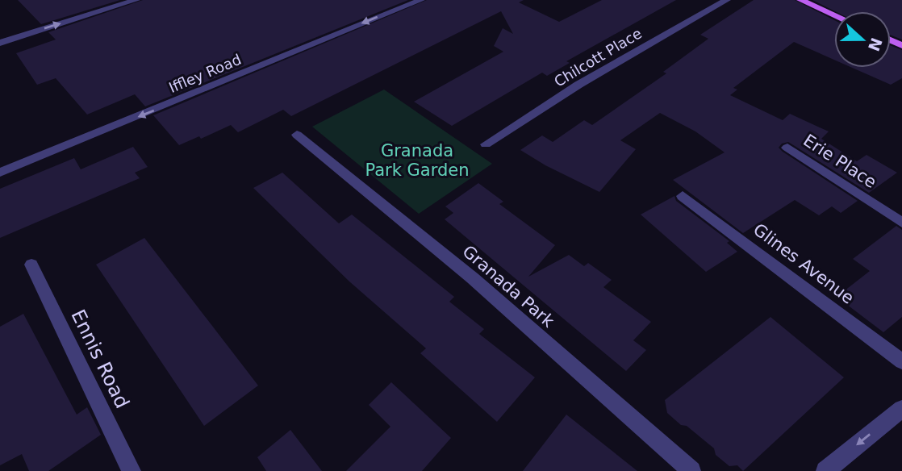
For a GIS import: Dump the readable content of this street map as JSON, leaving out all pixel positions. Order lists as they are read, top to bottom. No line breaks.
{"streets":{"street":["Chilcott Place","Iffley Road","Erie Place","Glines Avenue","Granada Park","Ennis Road"]},"parks":["Granada Park Garden"],"north":"right"}
